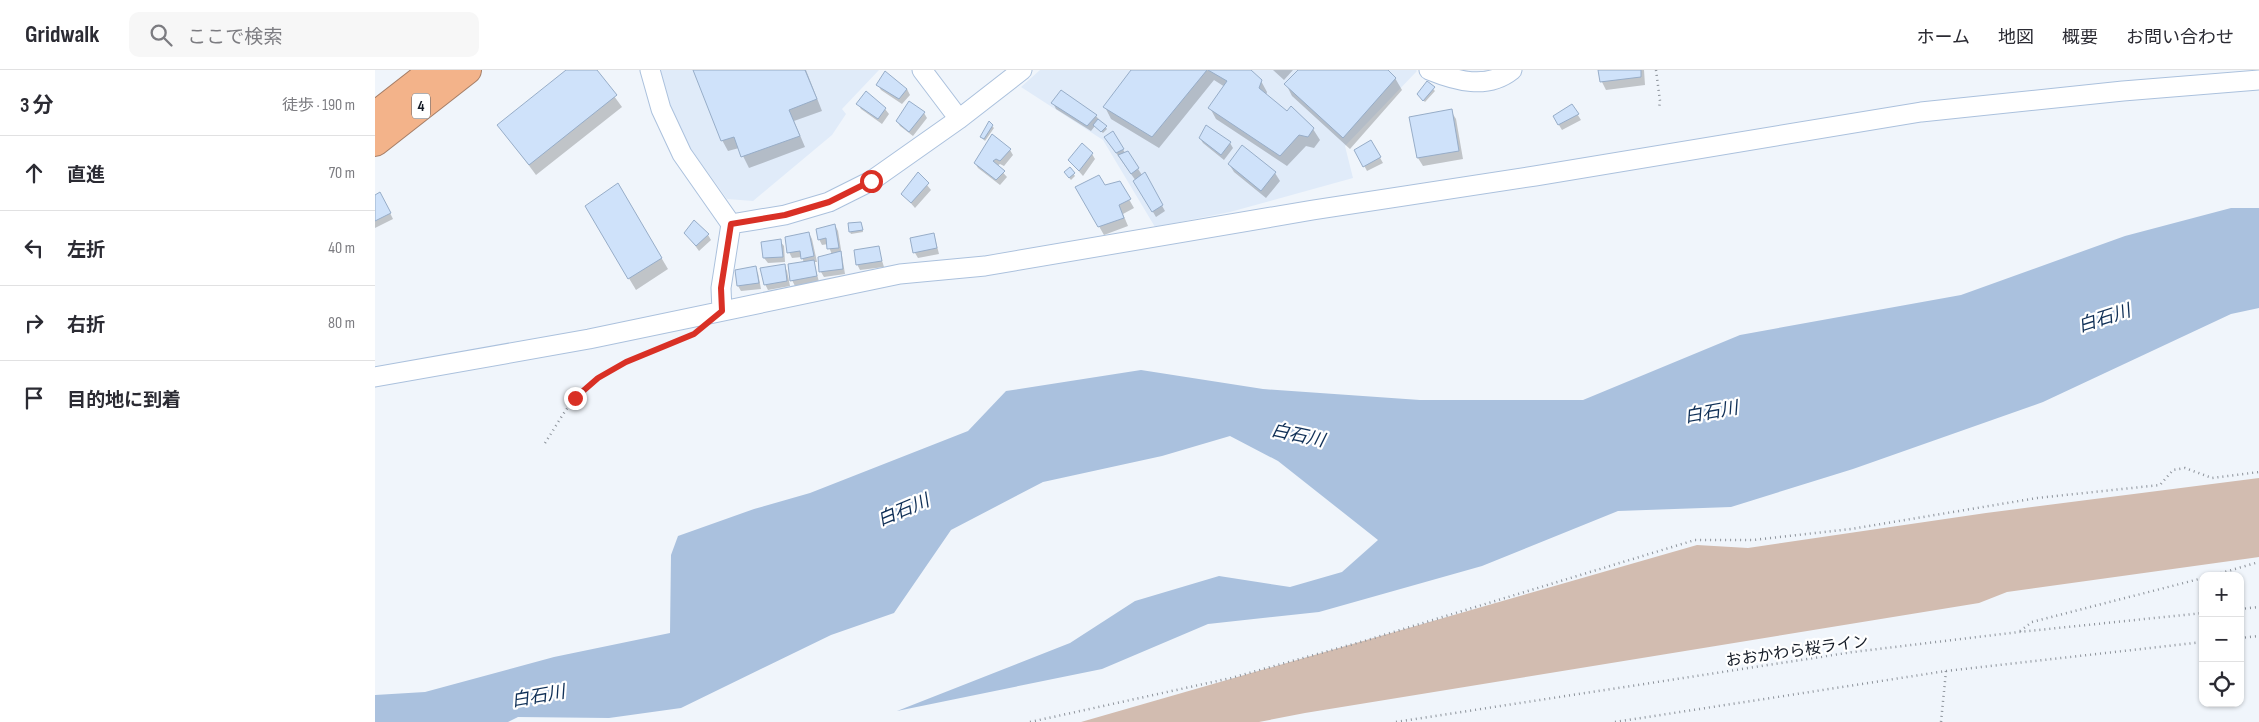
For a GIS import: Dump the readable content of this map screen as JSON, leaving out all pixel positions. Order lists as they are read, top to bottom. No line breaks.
{"streets":{"highway":["4"],"path":["おおかわら桜ライン"]},"water":["白石川"],"page":{"header":"Gridwalk","search":"ここで検索","nav":["ホーム","地図","概要","お問い合わせ"],"heading":["3 分","徒歩 · 190 m"],"list":[["直進","70 m"],["左折","40 m"],["右折","80 m"],"目的地に到着"],"map_buttons":["+","−"]}}
